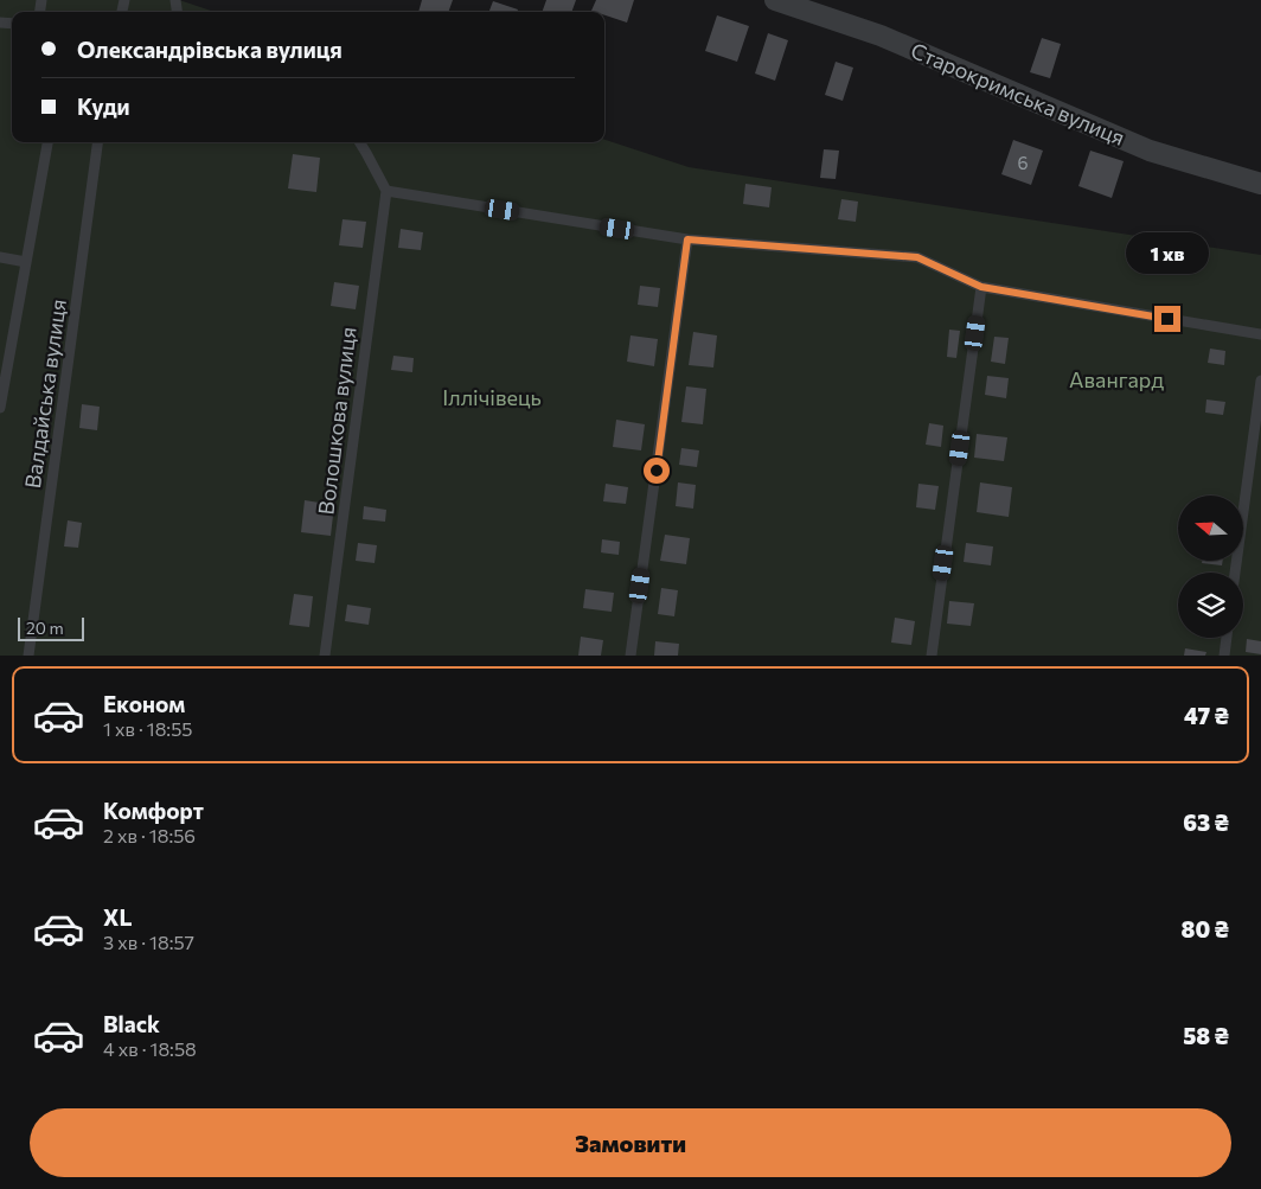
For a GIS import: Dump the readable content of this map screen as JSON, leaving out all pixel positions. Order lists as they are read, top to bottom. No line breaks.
{"streets":{"street":["Старокримська вулиця"],"lane":["Валдайська вулиця","Волошкова вулиця"]},"parks":["Авангард","Іллічівець"],"house_numbers":["6"],"scale_bar":"20 m","north":"left","page":{"banner":["Олександрівська вулиця","Куди"],"bubble":"1 хв","scale":"20 m","list":[{"name":"Економ","note":"1 хв · 18:55","value":"47 ₴"},{"name":"Комфорт","note":"2 хв · 18:56","value":"63 ₴"},{"name":"XL","note":"3 хв · 18:57","value":"80 ₴"},{"name":"Black","note":"4 хв · 18:58","value":"58 ₴"}],"buttons":"Замовити"}}
